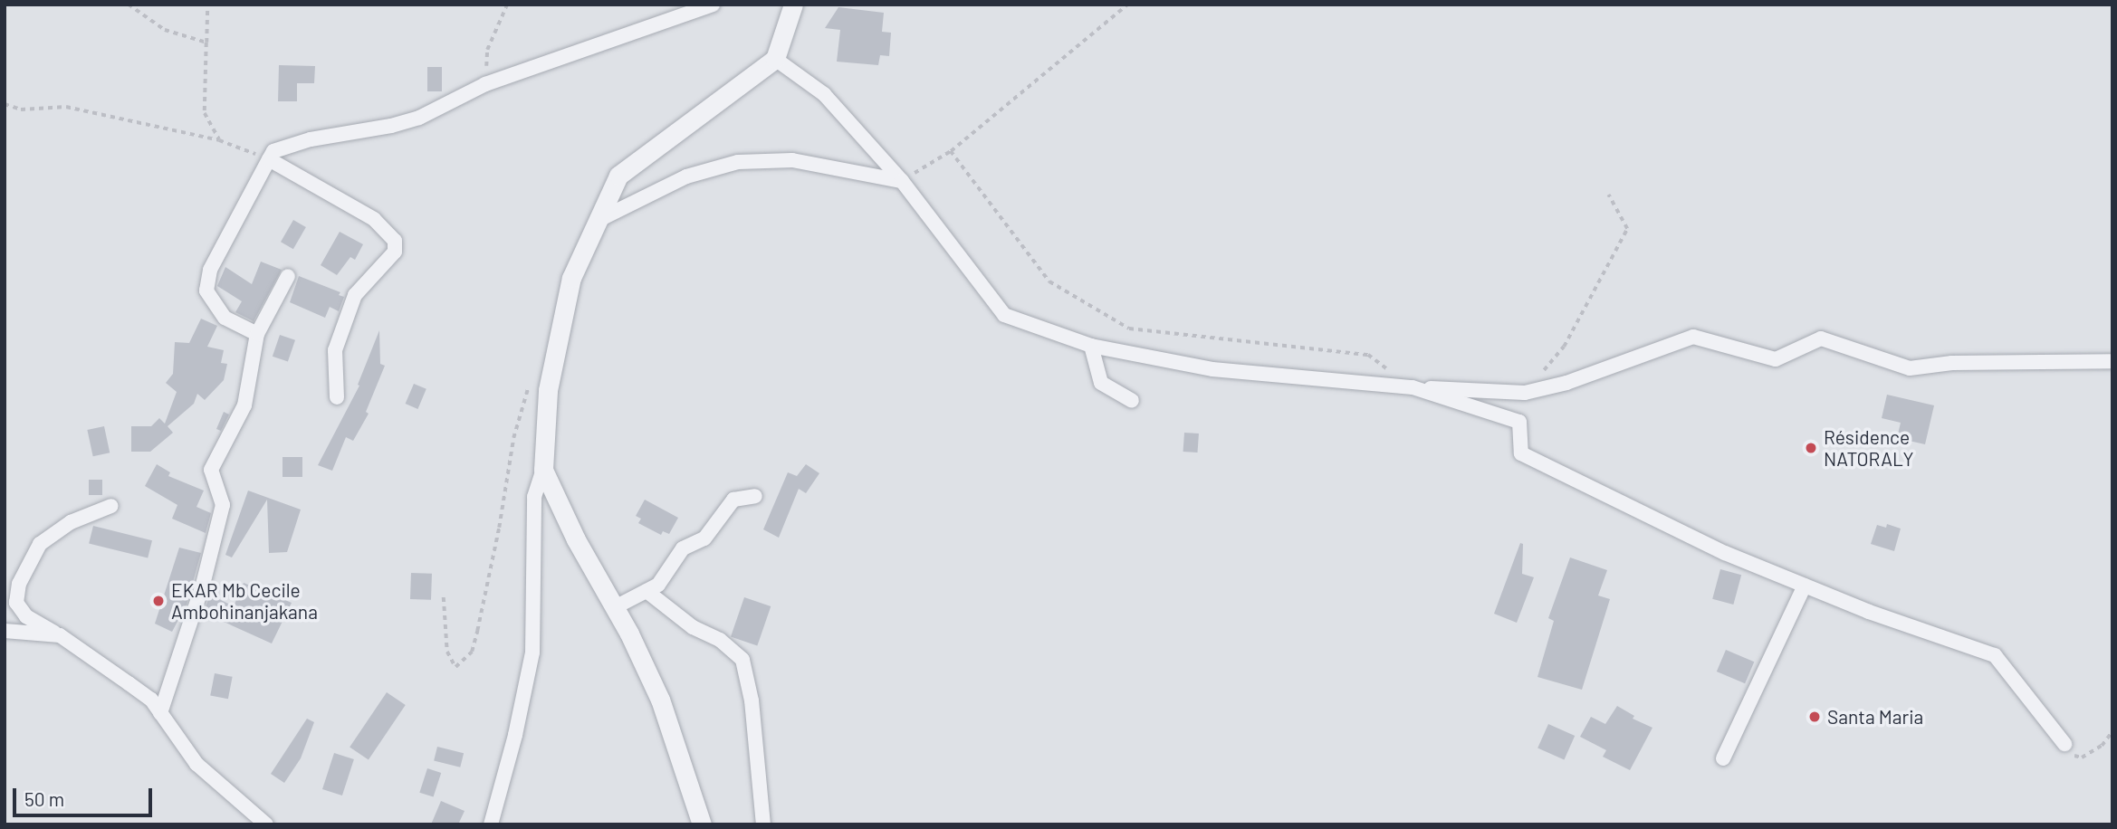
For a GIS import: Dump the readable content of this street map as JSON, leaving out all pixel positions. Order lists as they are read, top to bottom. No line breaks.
{"places":["Résidence NATORALY","EKAR Mb Cecile Ambohinanjakana","Santa Maria"],"scale_bar":"50 m"}
